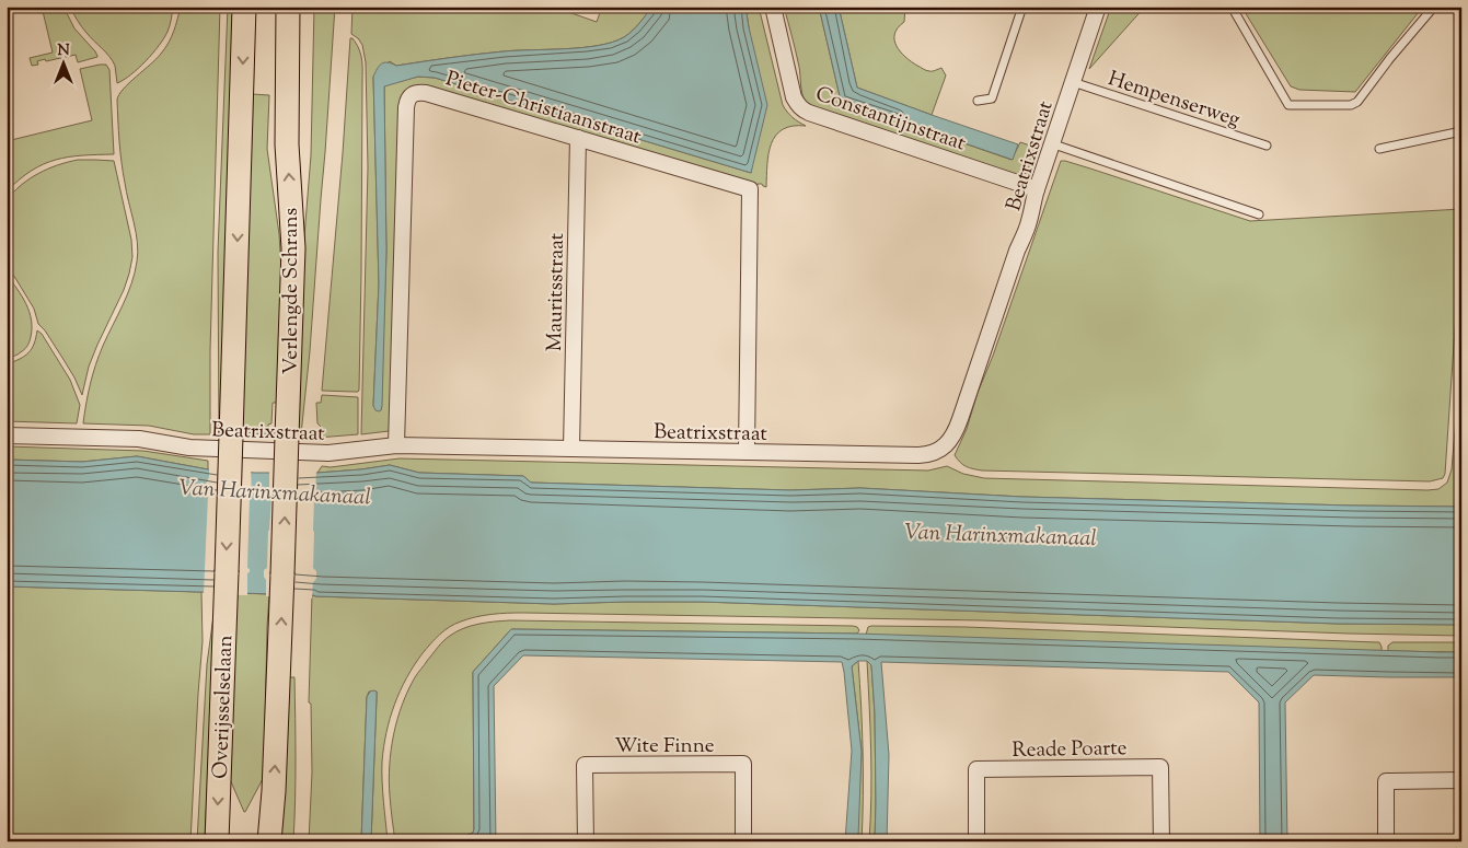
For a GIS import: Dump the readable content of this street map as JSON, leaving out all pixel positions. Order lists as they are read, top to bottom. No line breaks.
{"streets":{"main road":["Verlengde Schrans","Overijsselselaan"],"street":["Pieter-Christiaanstraat","Constantijnstraat","Beatrixstraat","Mauritsstraat","Wite Finne","Reade Poarte"],"lane":["Hempenserweg"]},"crossings":[["Hempenserweg","Beatrixstraat"],["Pieter-Christiaanstraat","Beatrixstraat"],["Pieter-Christiaanstraat","Mauritsstraat"],["Constantijnstraat","Beatrixstraat"],["Beatrixstraat","Mauritsstraat"]],"one_way":["Verlengde Schrans","Overijsselselaan"],"water":["Van Harinxmakanaal"],"north":"top"}
